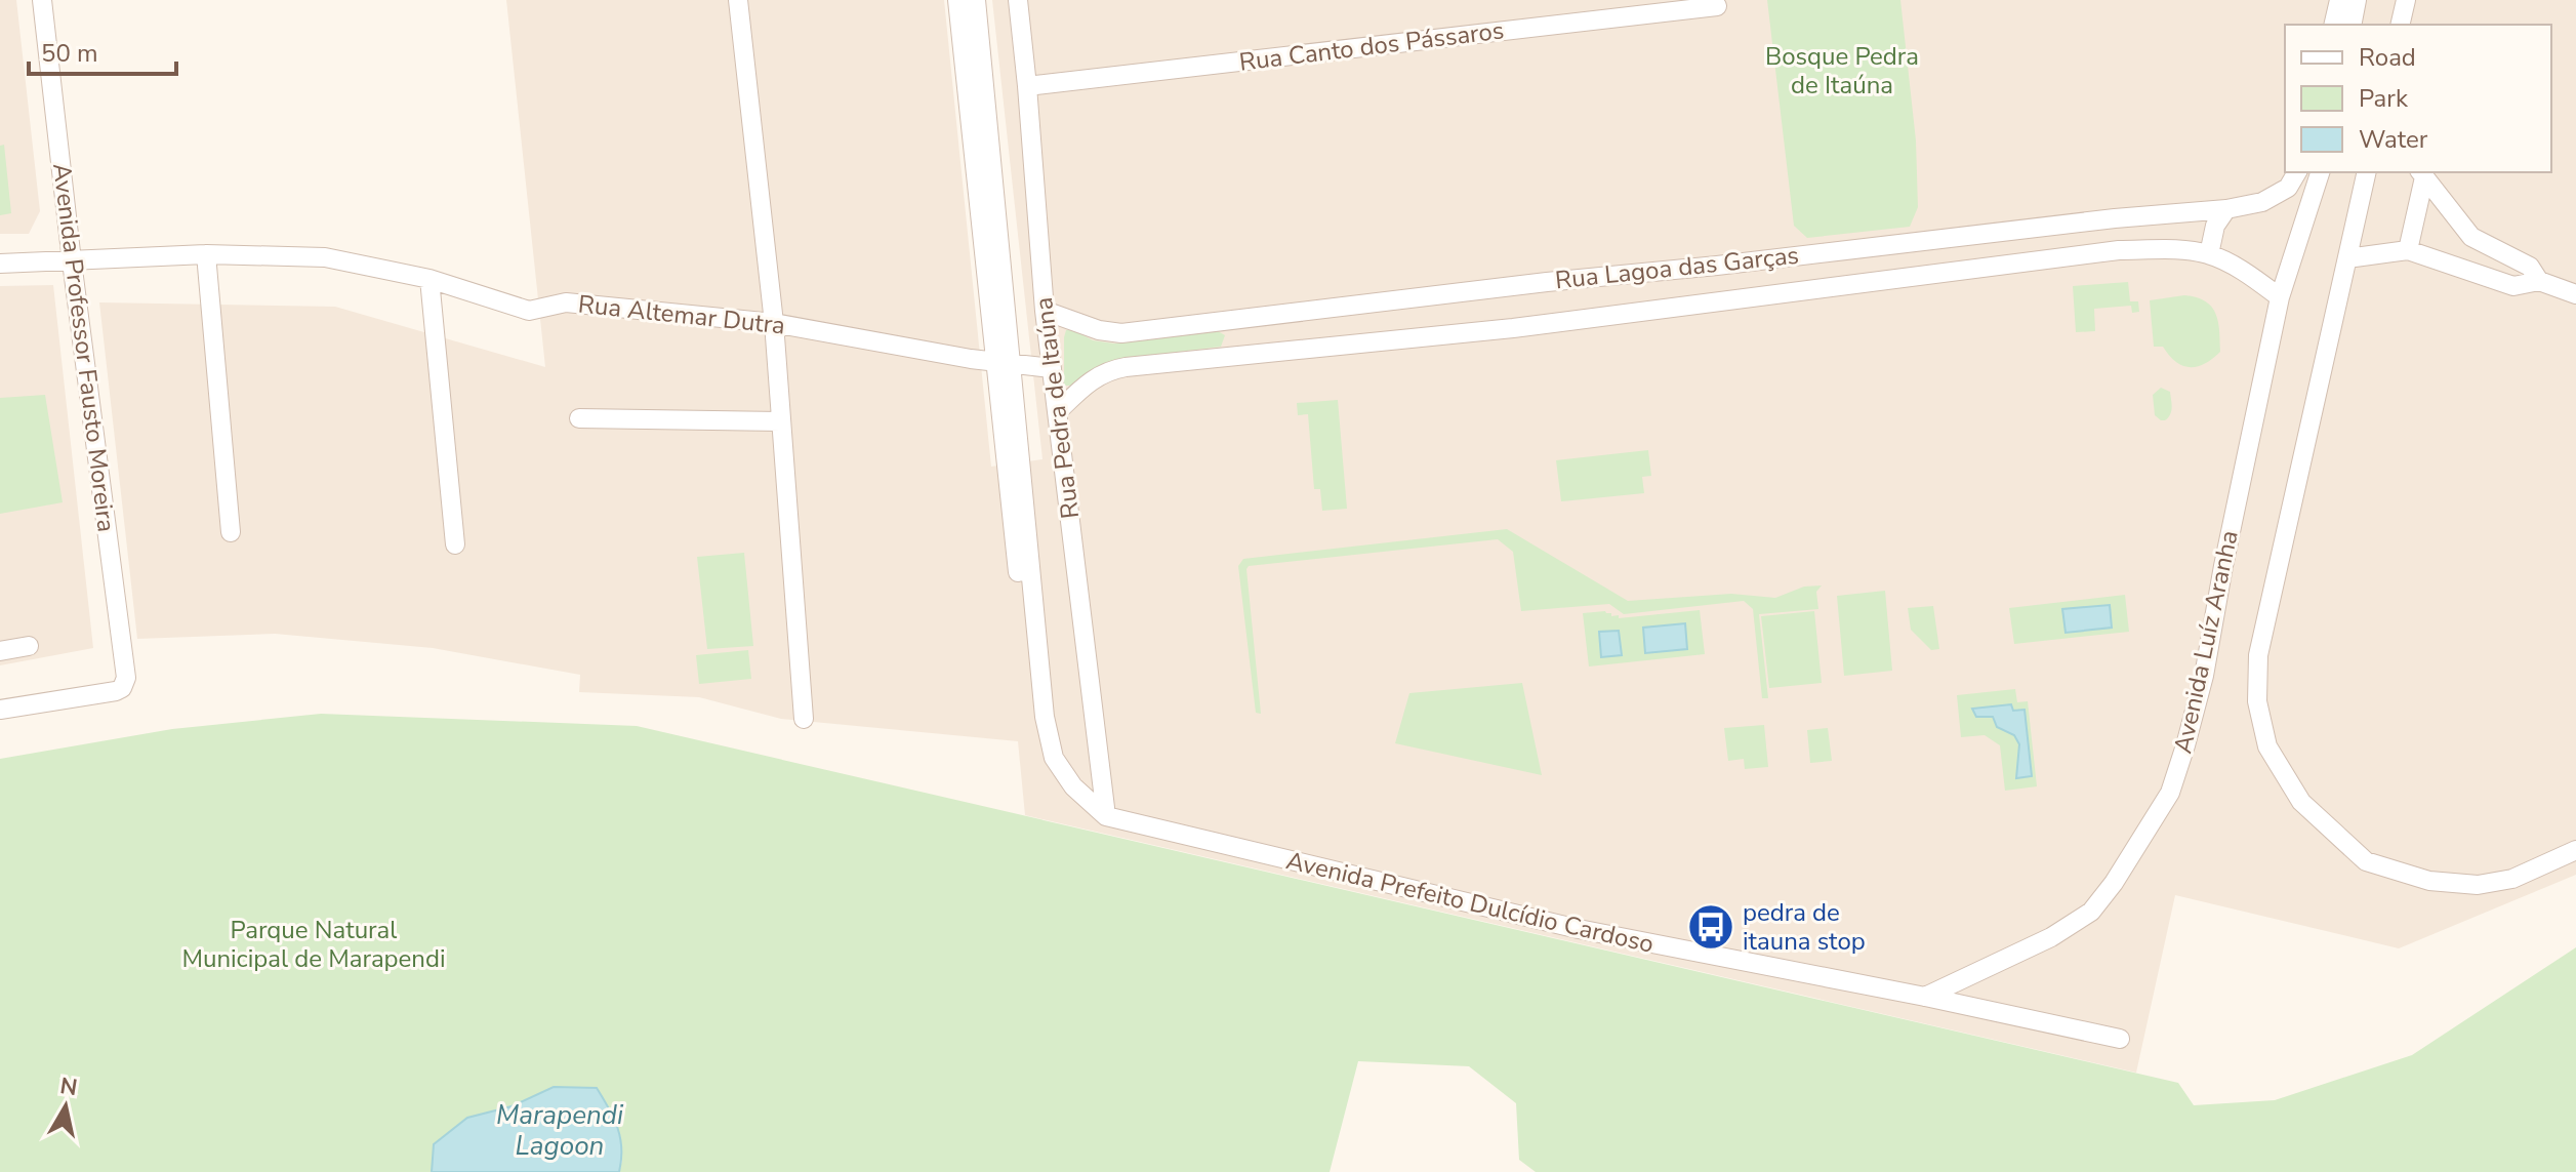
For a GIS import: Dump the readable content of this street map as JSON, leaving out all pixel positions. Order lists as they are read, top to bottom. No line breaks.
{"streets":{"street":["Rua Canto dos Pássaros","Rua Lagoa das Garças","Rua Altemar Dutra","Avenida Professor Fausto Moreira","Rua Pedra de Itaúna","Avenida Luíz Aranha","Avenida Prefeito Dulcídio Cardoso"]},"crossings":[["Rua Canto dos Pássaros","Rua Pedra de Itaúna"],["Rua Lagoa das Garças","Rua Pedra de Itaúna"],["Rua Lagoa das Garças","Avenida Luíz Aranha"],["Rua Altemar Dutra","Avenida Professor Fausto Moreira"],["Rua Altemar Dutra","Rua Pedra de Itaúna"],["Rua Pedra de Itaúna","Avenida Prefeito Dulcídio Cardoso"],["Avenida Luíz Aranha","Avenida Prefeito Dulcídio Cardoso"]],"water":["Marapendi Lagoon"],"parks":["Bosque Pedra de Itaúna","Parque Natural Municipal de Marapendi"],"places":{"bus stop":["pedra de itauna stop"]},"legend":["Road","Park","Water"],"scale_bar":"50 m","north":"top"}
